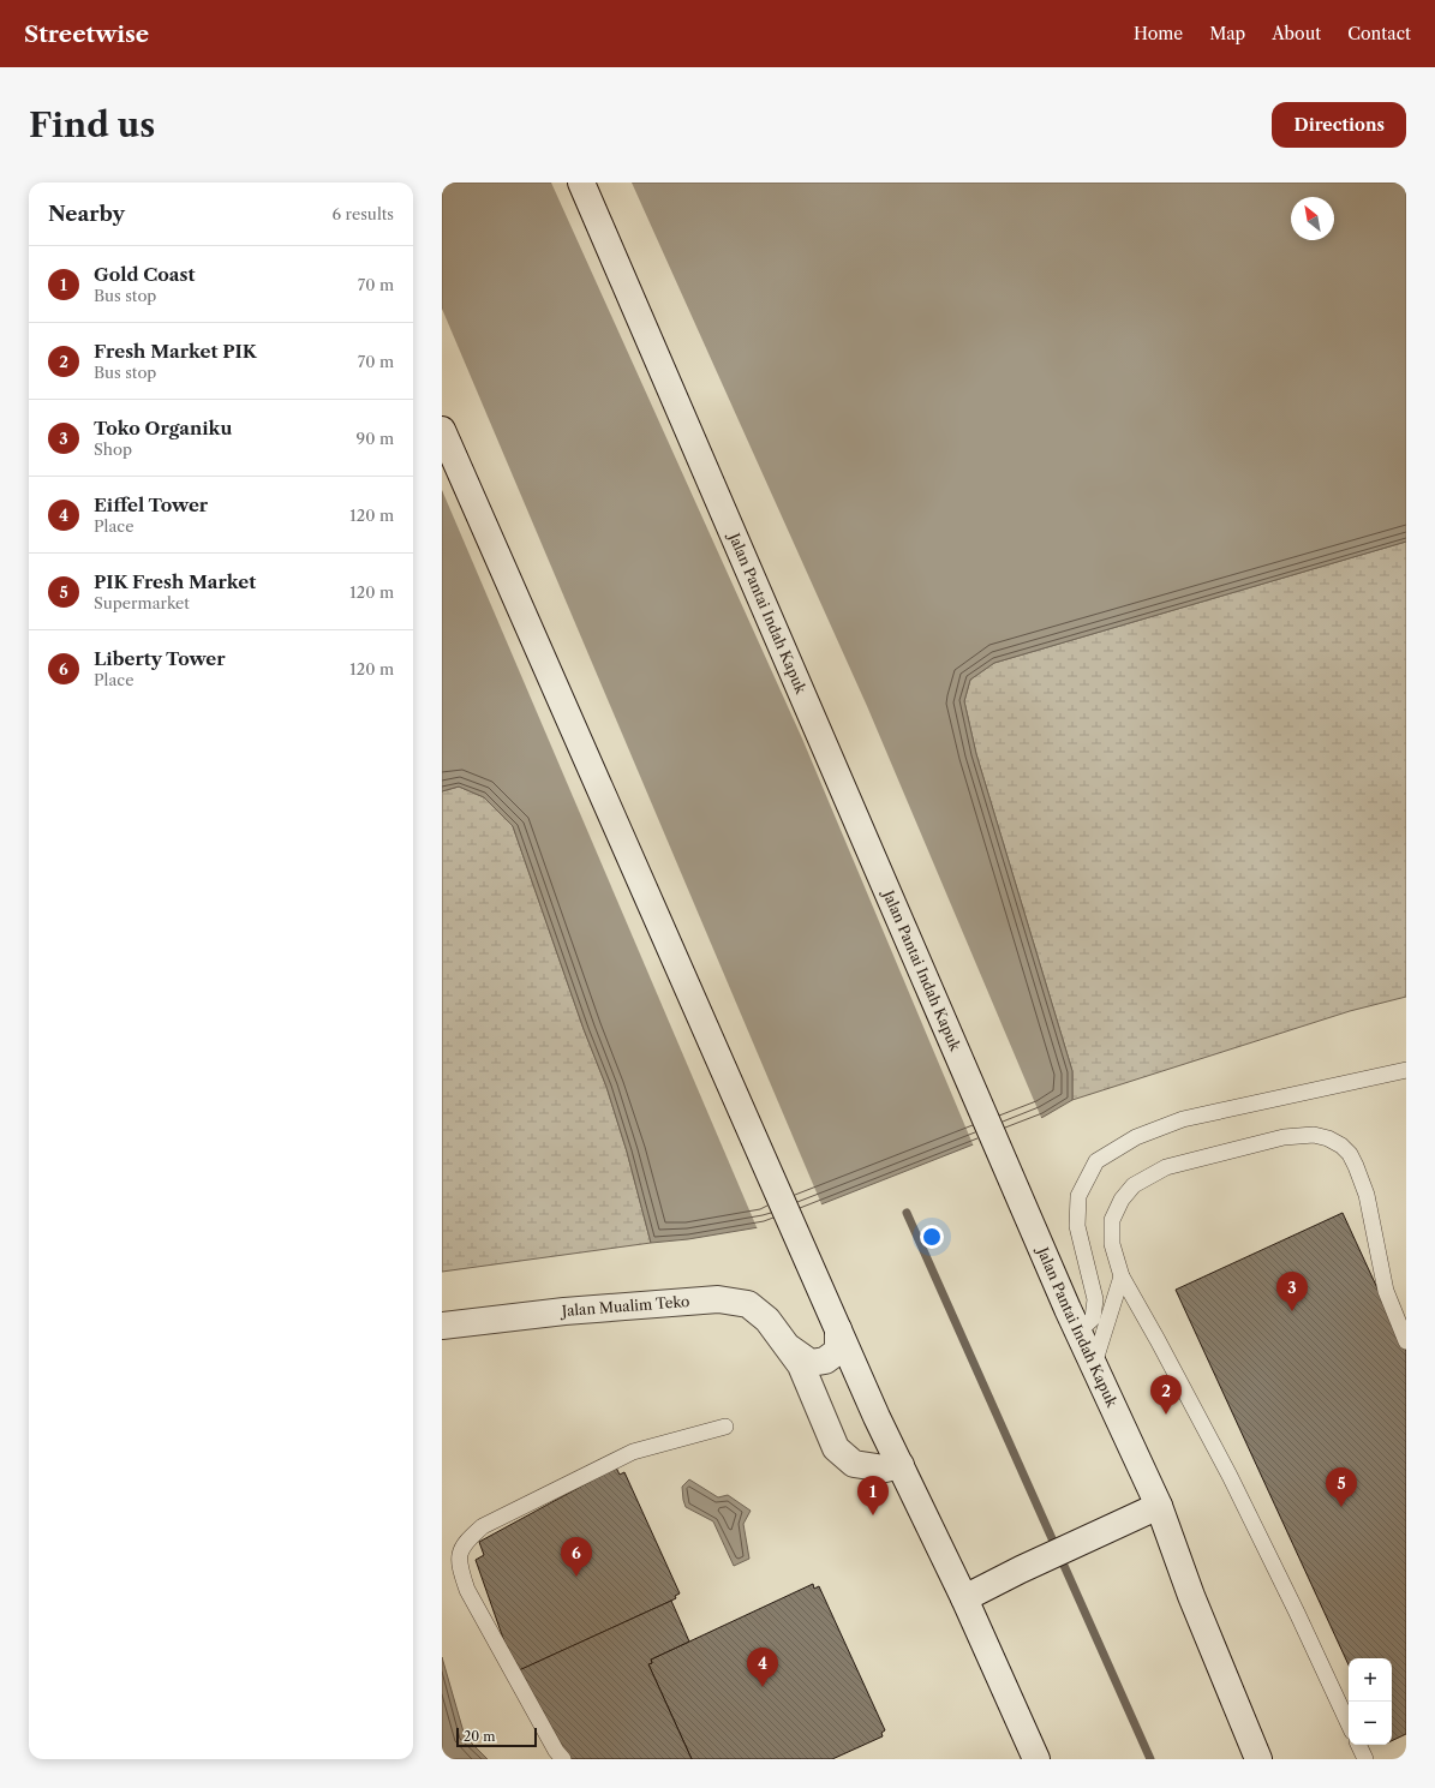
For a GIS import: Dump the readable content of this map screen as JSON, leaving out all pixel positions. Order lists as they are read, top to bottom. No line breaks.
{"streets":{"main road":["Jalan Pantai Indah Kapuk","Jalan Mualim Teko"]},"scale_bar":"20 m","north":"top left","page":{"header":"Streetwise","nav":["Home","Map","About","Contact"],"buttons":"Directions","title":"Find us","heading":["Nearby","6 results"],"list":[{"mark":"1","name":"Gold Coast","note":"Bus stop","value":"70 m"},{"mark":"2","name":"Fresh Market PIK","note":"Bus stop","value":"70 m"},{"mark":"3","name":"Toko Organiku","note":"Shop","value":"90 m"},{"mark":"4","name":"Eiffel Tower","note":"Place","value":"120 m"},{"mark":"5","name":"PIK Fresh Market","note":"Supermarket","value":"120 m"},{"mark":"6","name":"Liberty Tower","note":"Place","value":"120 m"}],"pins":["3","2","5","1","6","4"],"map_buttons":["+","−"],"scale":"20 m"}}
